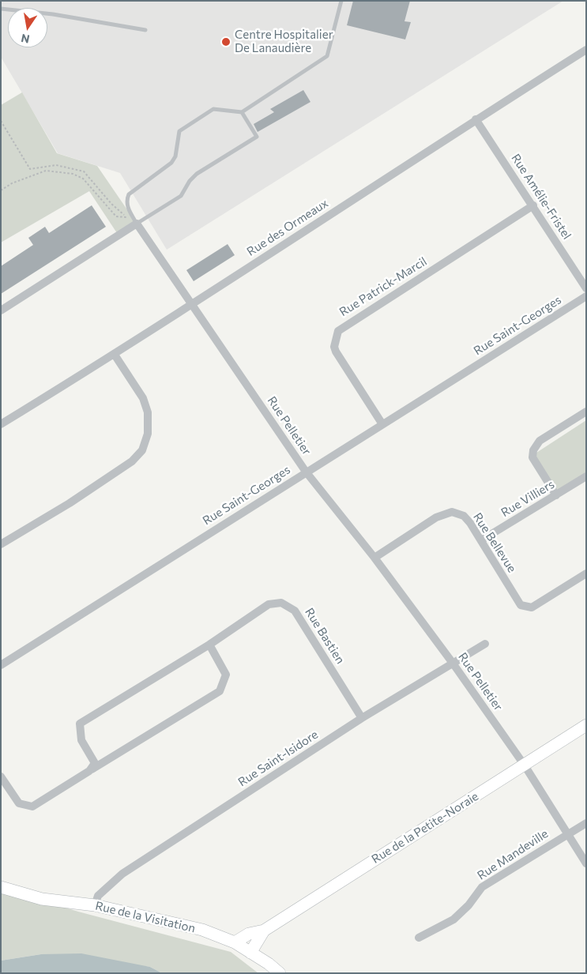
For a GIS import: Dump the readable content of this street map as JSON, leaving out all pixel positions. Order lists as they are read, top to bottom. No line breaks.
{"streets":{"street":["Rue Amélie-Fristel","Rue des Ormeaux","Rue Patrick-Marcil","Rue Saint-Georges","Rue Pelletier","Rue Villiers","Rue Bellevue","Rue Bastien","Rue Saint-Isidore","Rue de la Petite-Noraie","Rue Mandeville","Rue de la Visitation"]},"crossings":[["Rue Amélie-Fristel","Rue des Ormeaux"],["Rue Amélie-Fristel","Rue Patrick-Marcil"],["Rue des Ormeaux","Rue Pelletier"],["Rue Patrick-Marcil","Rue Saint-Georges"],["Rue Saint-Georges","Rue Pelletier"],["Rue Pelletier","Rue Bellevue"],["Rue Pelletier","Rue Saint-Isidore"],["Rue Pelletier","Rue de la Petite-Noraie"],["Rue Pelletier","Rue Mandeville"],["Rue Villiers","Rue Bellevue"],["Rue Bastien","Rue Saint-Isidore"],["Rue Saint-Isidore","Rue de la Visitation"],["Rue de la Petite-Noraie","Rue de la Visitation"]],"places":["Centre Hospitalier De Lanaudière"],"north":"bottom"}
